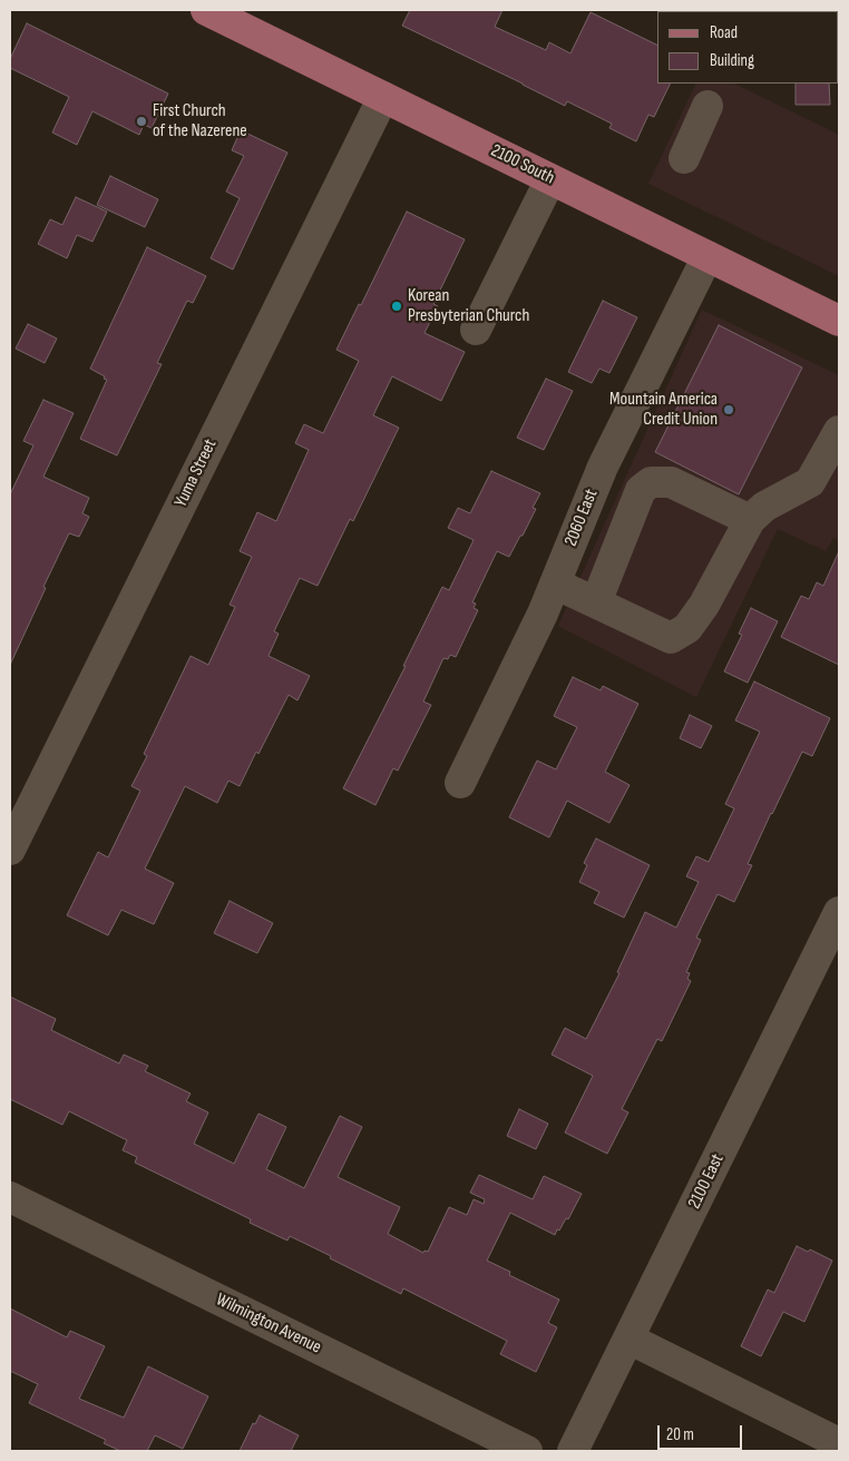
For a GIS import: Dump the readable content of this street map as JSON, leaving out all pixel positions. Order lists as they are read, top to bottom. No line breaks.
{"streets":{"main road":["2100 South"],"street":["Yuma Street","2060 East","2100 East","Wilmington Avenue"]},"crossings":[["2100 South","Yuma Street"],["2100 South","2060 East"]],"places":["First Church of the Nazerene","Korean Presbyterian Church","Mountain America Credit Union"],"legend":["Road","Building"],"scale_bar":"20 m"}
